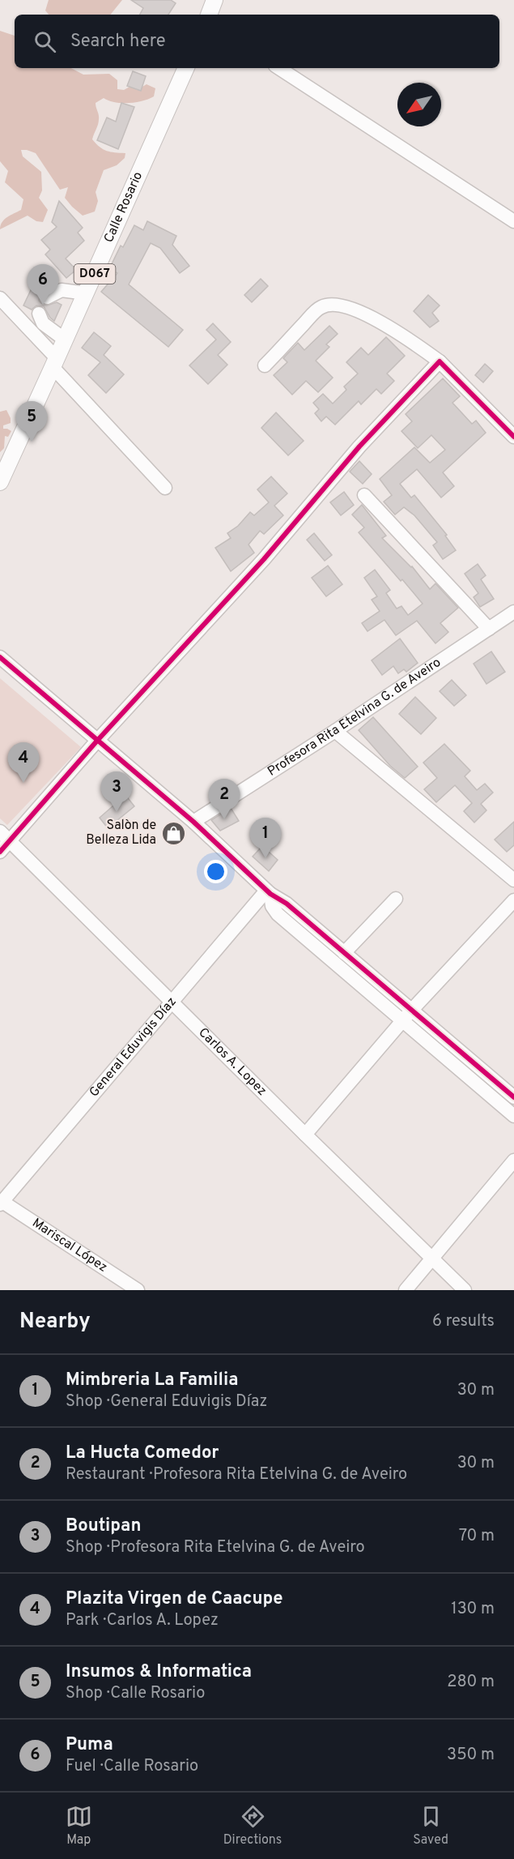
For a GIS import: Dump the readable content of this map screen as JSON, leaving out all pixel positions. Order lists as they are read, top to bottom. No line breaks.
{"streets":{"main road":["Calle Rosario","D067"],"street":["Profesora Rita Etelvina G. de Aveiro","General Eduvigis Díaz","Carlos A. Lopez","Mariscal López"]},"crossings":[["General Eduvigis Díaz","Carlos A. Lopez"],["General Eduvigis Díaz","Mariscal López"]],"places":{"shop":["Salòn de Belleza Lida"]},"north":"bottom left","page":{"search":"Search here","pins":["6","5","4","3","2","1"],"heading":["Nearby","6 results"],"list":[{"mark":"1","name":"Mimbreria La Familia","note":"Shop · General Eduvigis Díaz","value":"30 m"},{"mark":"2","name":"La Hucta Comedor","note":"Restaurant · Profesora Rita Etelvina G. de Aveiro","value":"30 m"},{"mark":"3","name":"Boutipan","note":"Shop · Profesora Rita Etelvina G. de Aveiro","value":"70 m"},{"mark":"4","name":"Plazita Virgen de Caacupe","note":"Park · Carlos A. Lopez","value":"130 m"},{"mark":"5","name":"Insumos & Informatica","note":"Shop · Calle Rosario","value":"280 m"},{"mark":"6","name":"Puma","note":"Fuel · Calle Rosario","value":"350 m"}],"nav":["Map","Directions","Saved"]}}
